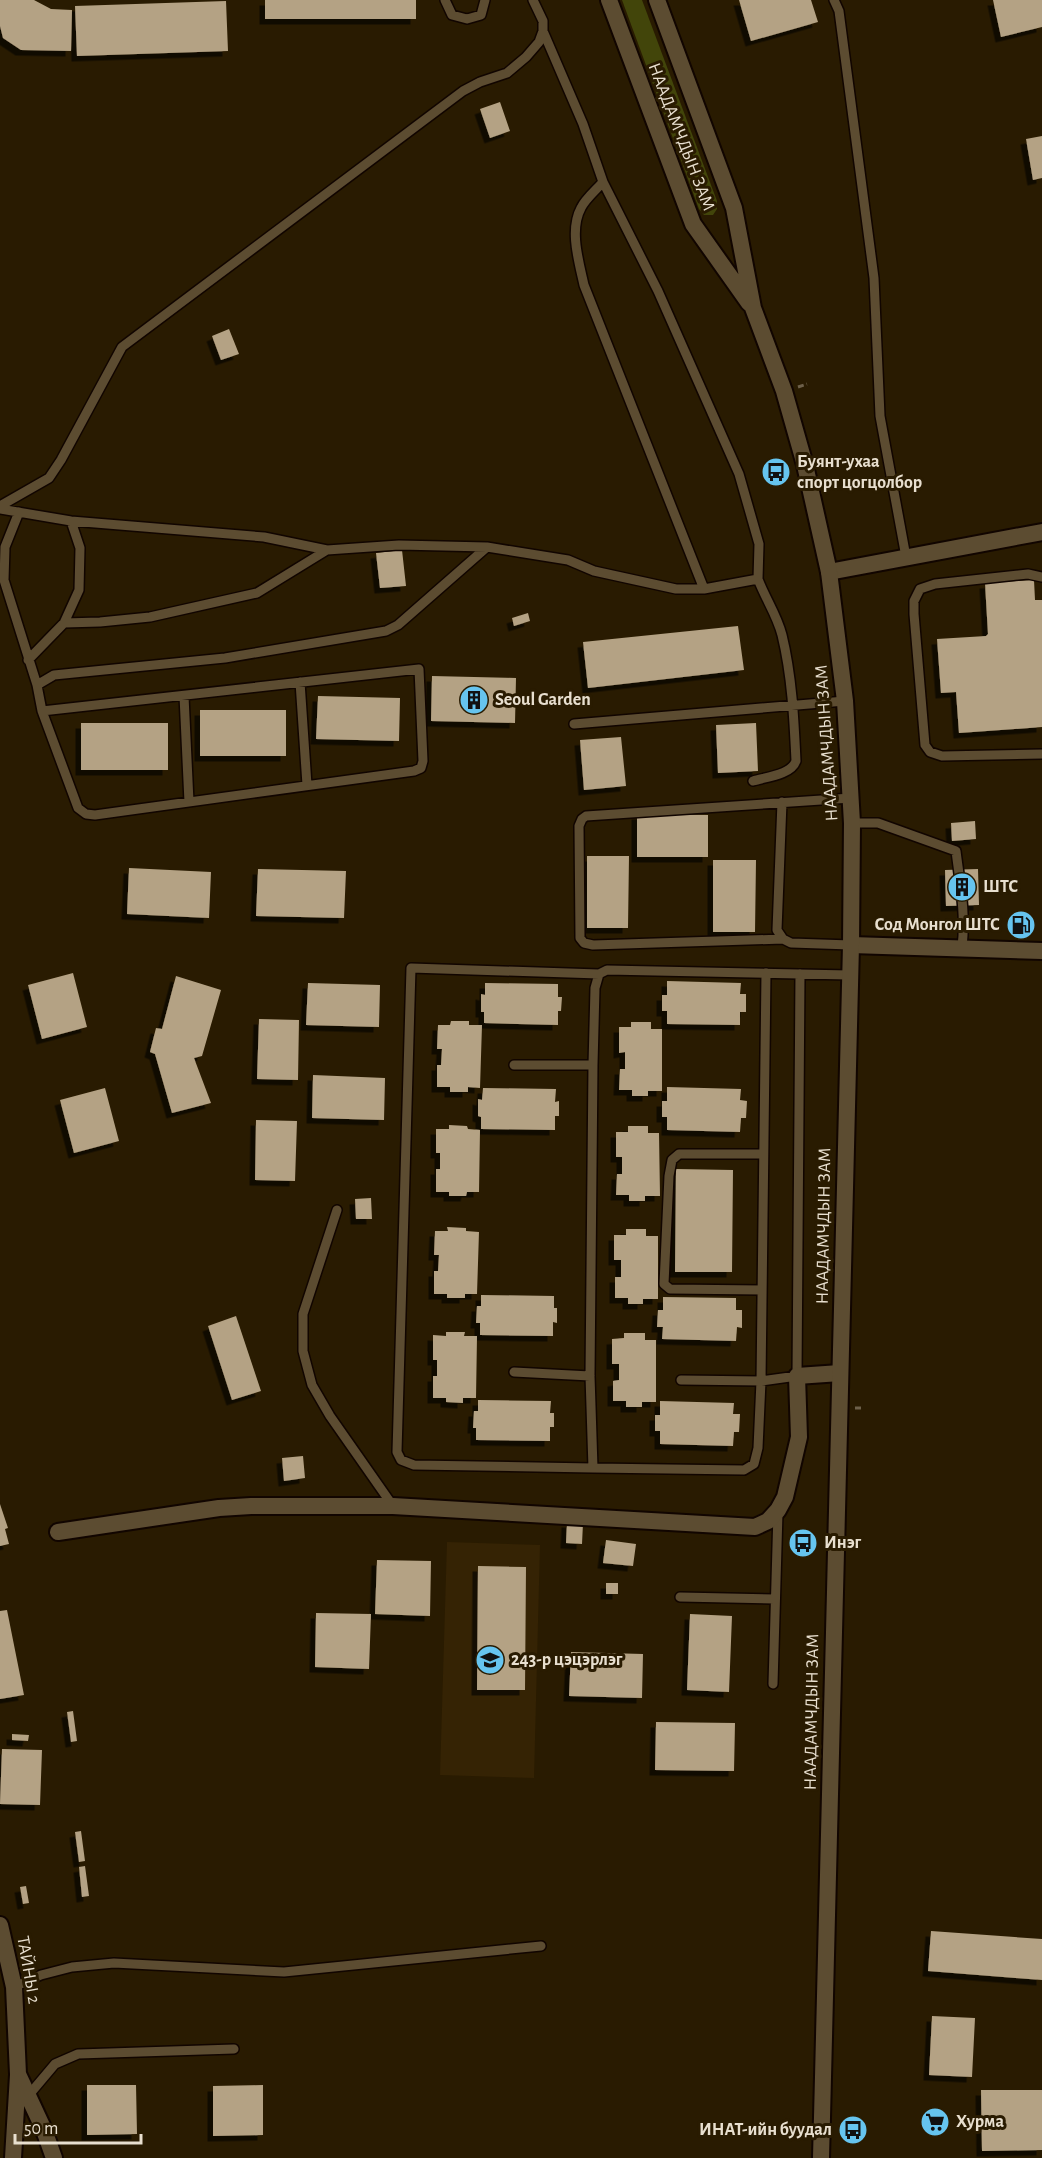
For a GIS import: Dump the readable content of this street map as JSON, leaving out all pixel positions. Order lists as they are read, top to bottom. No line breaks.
{"streets":{"main road":["НААДАМЧДЫН ЗАМ","ТАЙНЫ 2"]},"places":{"bus stop":["Буянт-ухаа спорт цогцолбор","Инэг","ИНАТ-ийн буудал"],"building":["Seoul Garden","ШТС"],"fuel station":["Сод Монгол ШТС"],"school or university":["243-р цэцэрлэг"],"supermarket":["Хурма"]},"scale_bar":"50 m"}
